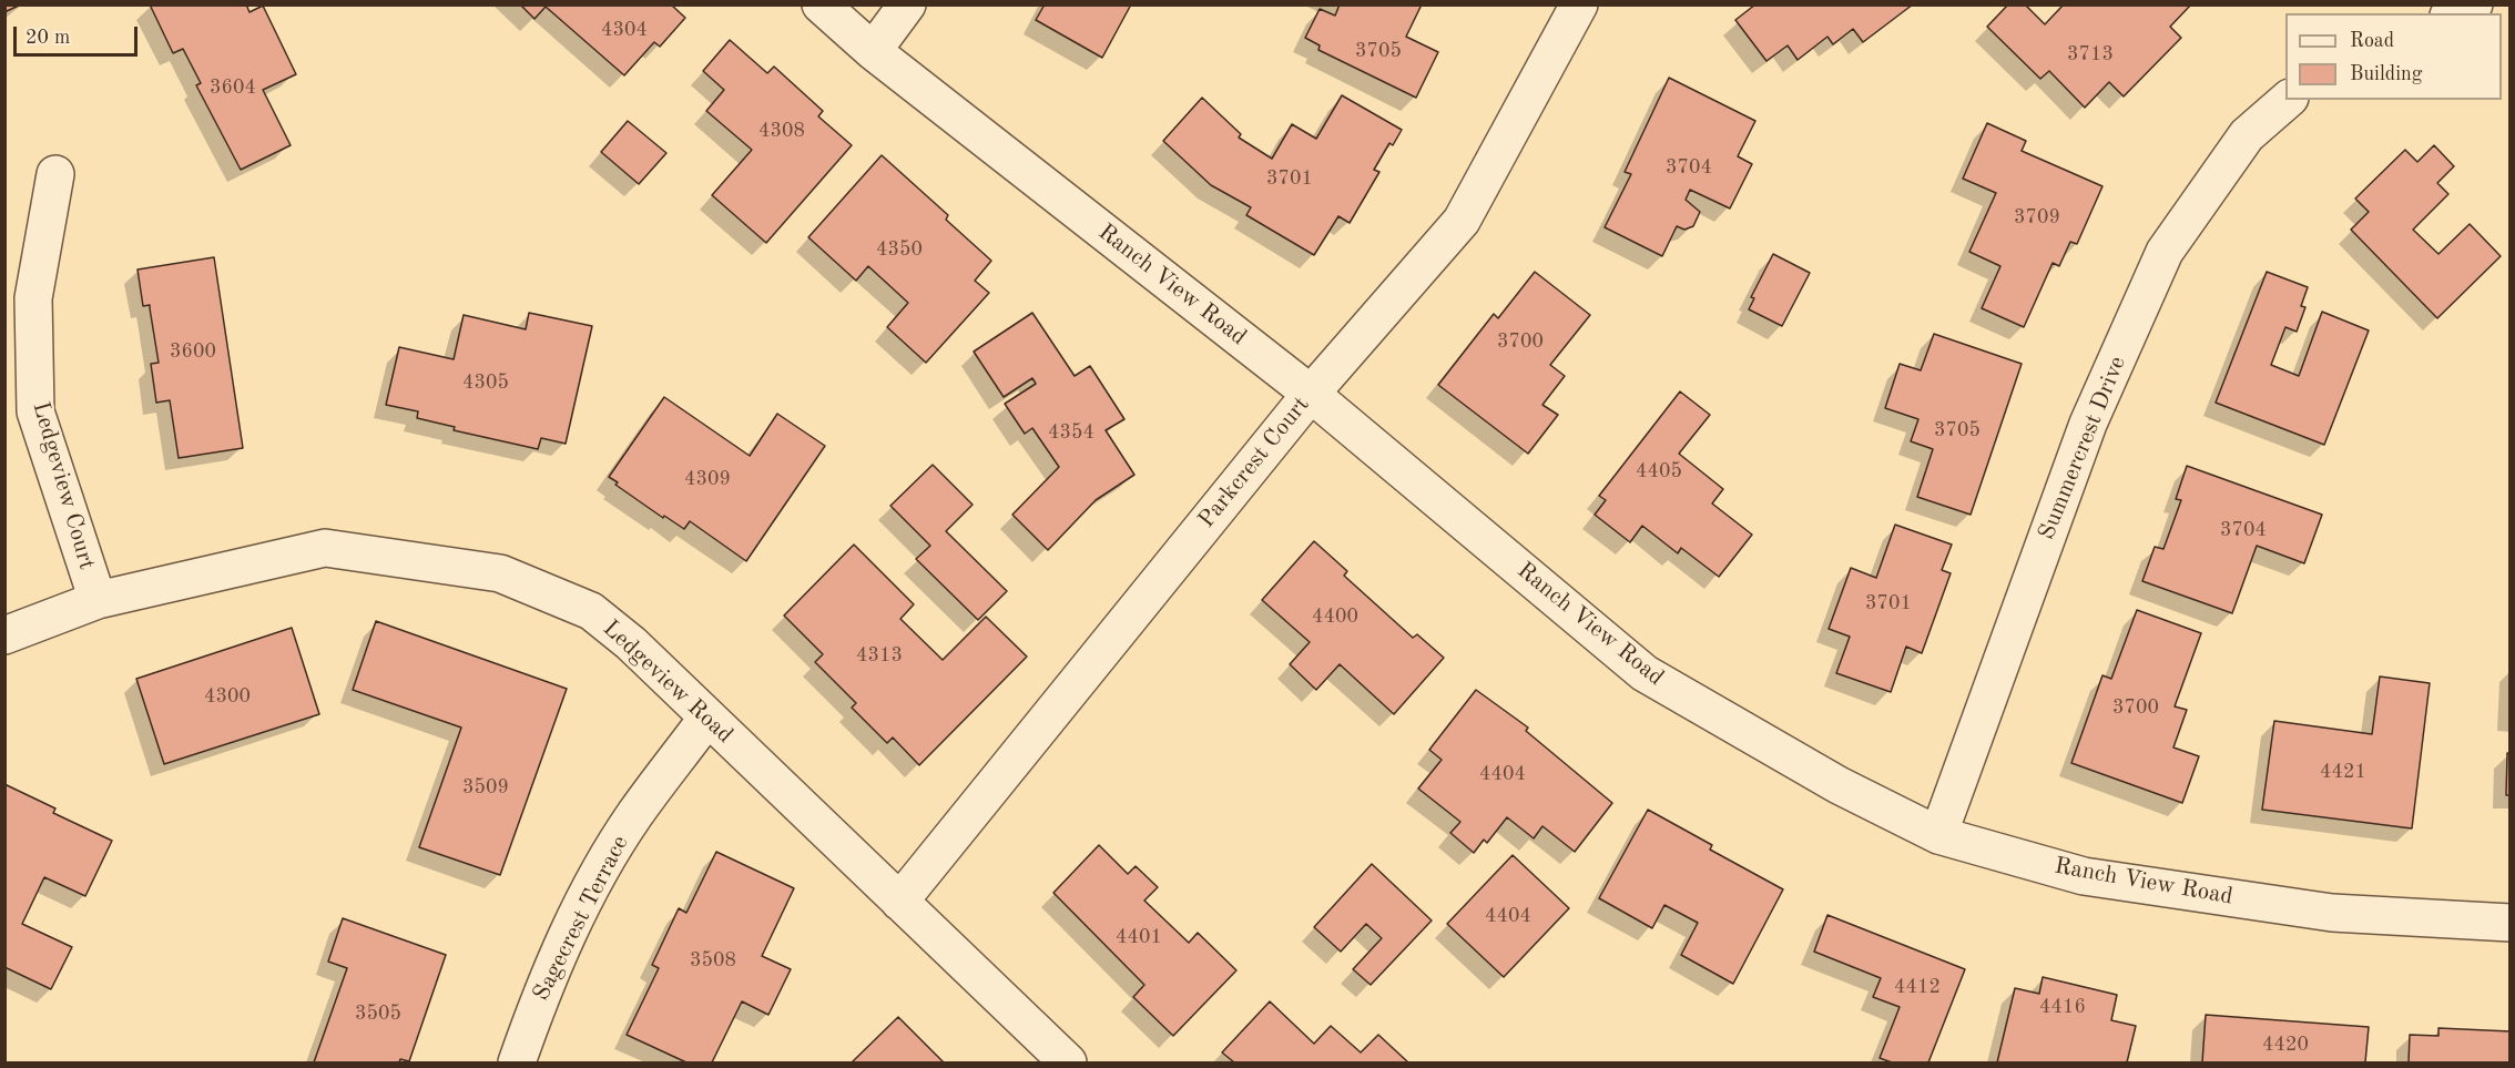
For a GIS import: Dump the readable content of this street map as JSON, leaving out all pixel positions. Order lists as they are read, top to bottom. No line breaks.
{"streets":{"street":["Ranch View Road","Summercrest Drive","Parkcrest Court","Ledgeview Court","Ledgeview Road","Sagecrest Terrace"]},"crossings":[["Ranch View Road","Summercrest Drive"],["Ranch View Road","Parkcrest Court"],["Parkcrest Court","Ledgeview Road"],["Ledgeview Court","Ledgeview Road"],["Ledgeview Road","Sagecrest Terrace"]],"house_numbers":["4304","3705","3713","3604","4308","3704","3701","3709","4350","3700","3600","4305","3705","4354","4405","4309","3704","3701","4400","4313","4300","3700","4421","4404","3509","4404","4401","3508","4412","4416","3505","4420"],"legend":["Road","Building"],"scale_bar":"20 m"}
